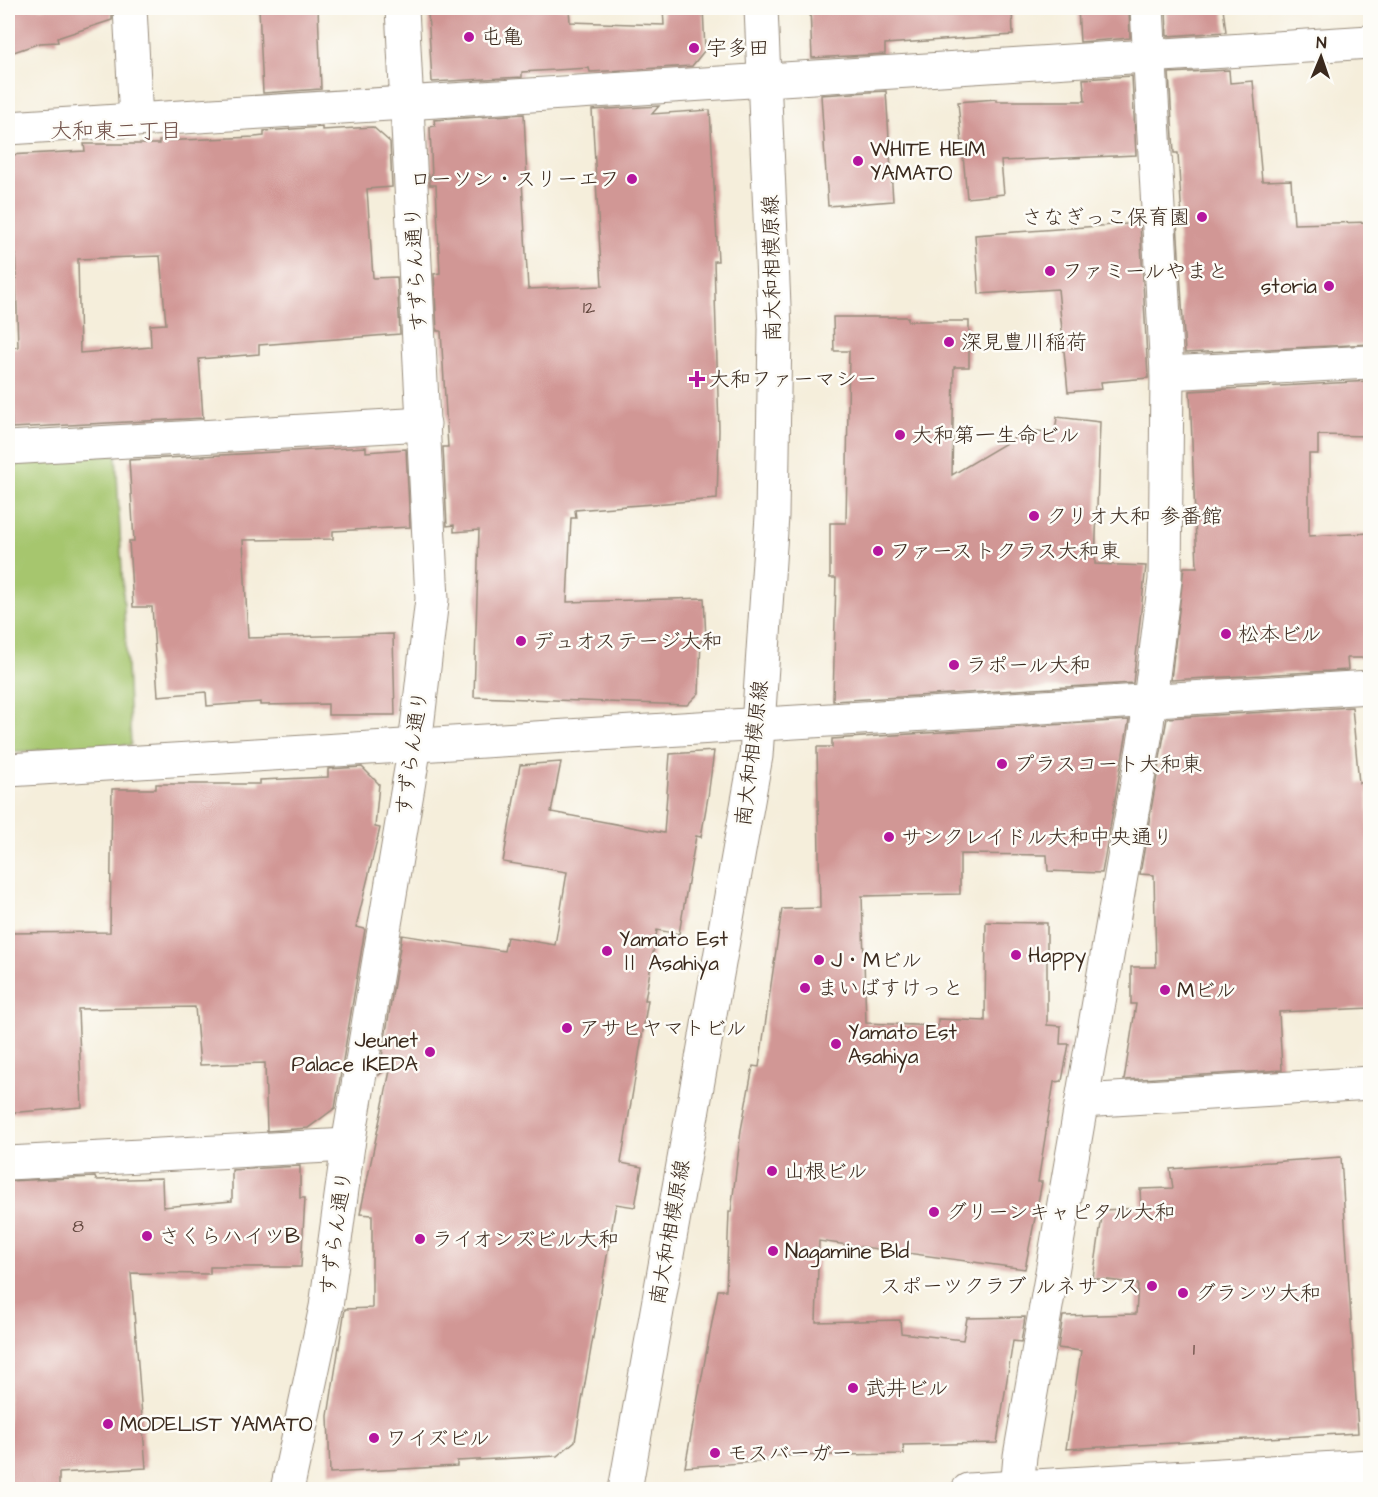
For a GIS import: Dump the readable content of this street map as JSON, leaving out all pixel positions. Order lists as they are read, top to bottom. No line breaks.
{"streets":{"street":["南大和相模原線","すずらん通り"]},"districts":["大和東二丁目"],"places":{"other":["屯亀","宇多田","WHITE HEIM YAMATO","ローソン・スリーエフ","さなぎっこ保育園","ファミールやまと","storia","深見豊川稲荷","大和第一生命ビル","クリオ大和 参番館","ファーストクラス大和東","松本ビル","デュオステージ大和","ラポール大和","プラスコート大和東","サンクレイドル大和中央通り","Yamato Est Ⅱ Asahiya","Happy","J・Mビル","まいばすけっと","Mビル","アサヒヤマトビル","Yamato Est Asahiya","Jeunet Palace IKEDA","山根ビル","グリーンキャピタル大和","さくらハイツB","ライオンズビル大和","Nagamine Bld","スポーツクラブ ルネサンス","グランツ大和","武井ビル","MODELIST YAMATO","ワイズビル","モスバーガー"],"health":["大和ファーマシー"]},"house_numbers":["12","8","1"],"north":"top"}
